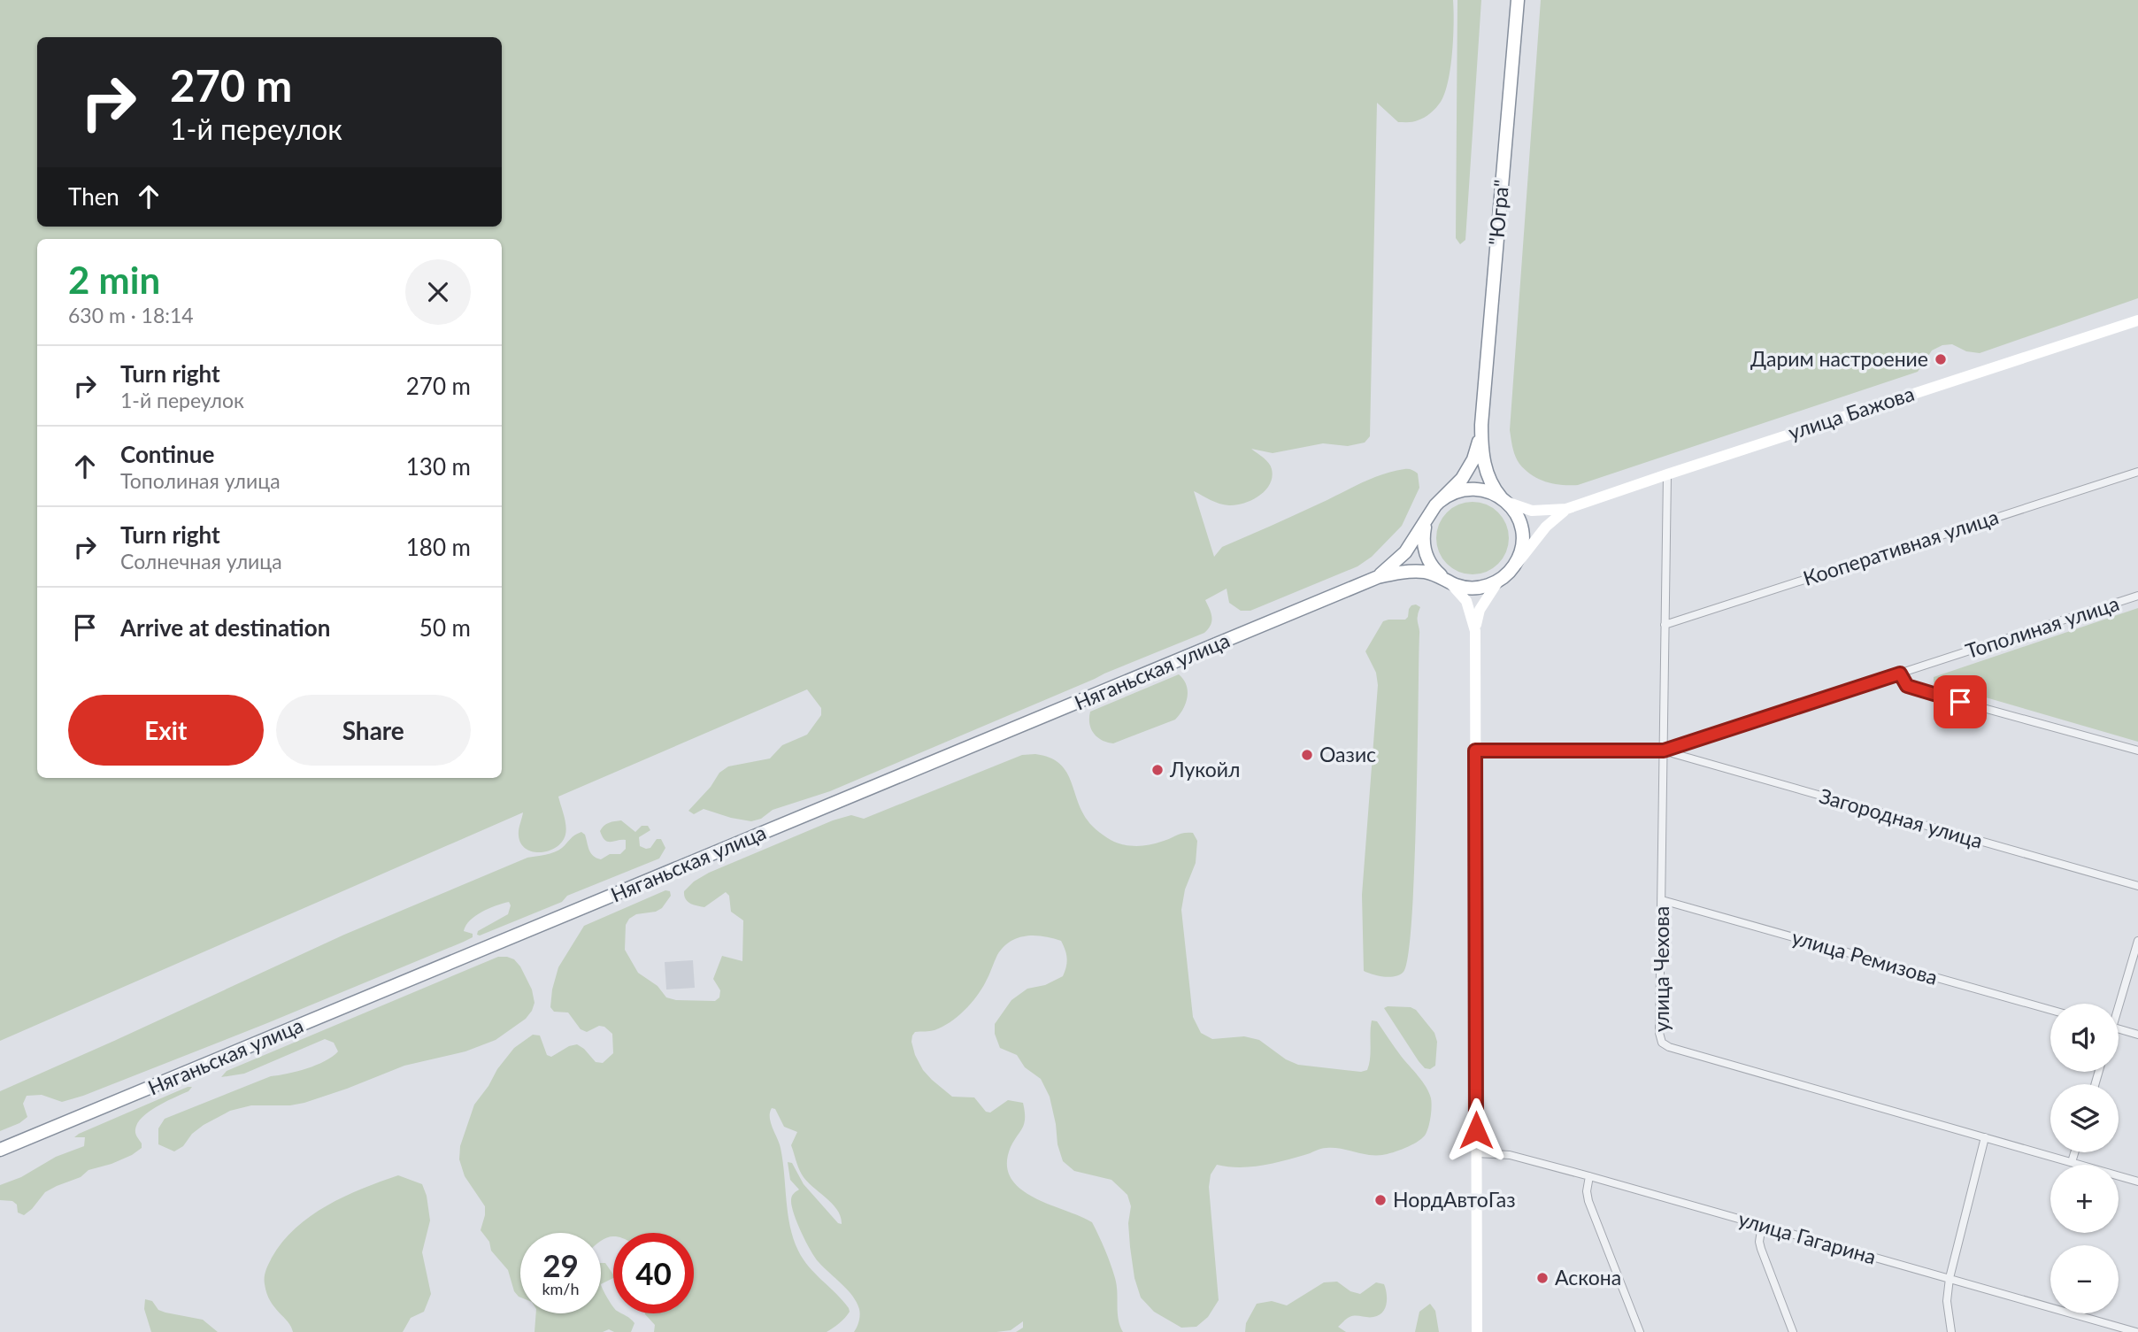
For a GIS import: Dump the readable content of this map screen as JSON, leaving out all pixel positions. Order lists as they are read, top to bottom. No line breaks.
{"streets":{"highway":["\"Югра\"","Няганьская улица"],"street":["улица Бажова","Кооперативная улица","Тополиная улица","Загородная улица","улица Ремизова","улица Чехова","улица Гагарина"]},"crossings":[["улица Бажова","улица Чехова"],["Кооперативная улица","улица Чехова"],["Тополиная улица","Загородная улица"],["Тополиная улица","улица Чехова"],["Загородная улица","улица Чехова"],["улица Ремизова","улица Чехова"]],"places":["Дарим настроение","Оазис","Лукойл","НордАвтоГаз","Аскона"],"page":{"turn":["270 m","1-й переулок"],"then":"Then","heading":["2 min","630 m · 18:14"],"list":[{"name":"Turn right","note":"1-й переулок","value":"270 m"},{"name":"Continue","note":"Тополиная улица","value":"130 m"},{"name":"Turn right","note":"Солнечная улица","value":"180 m"},{"name":"Arrive at destination","value":"50 m"}],"buttons":["Exit","Share"],"map_buttons":["+","−"],"speed":"29 km/h","limit":"40"}}
